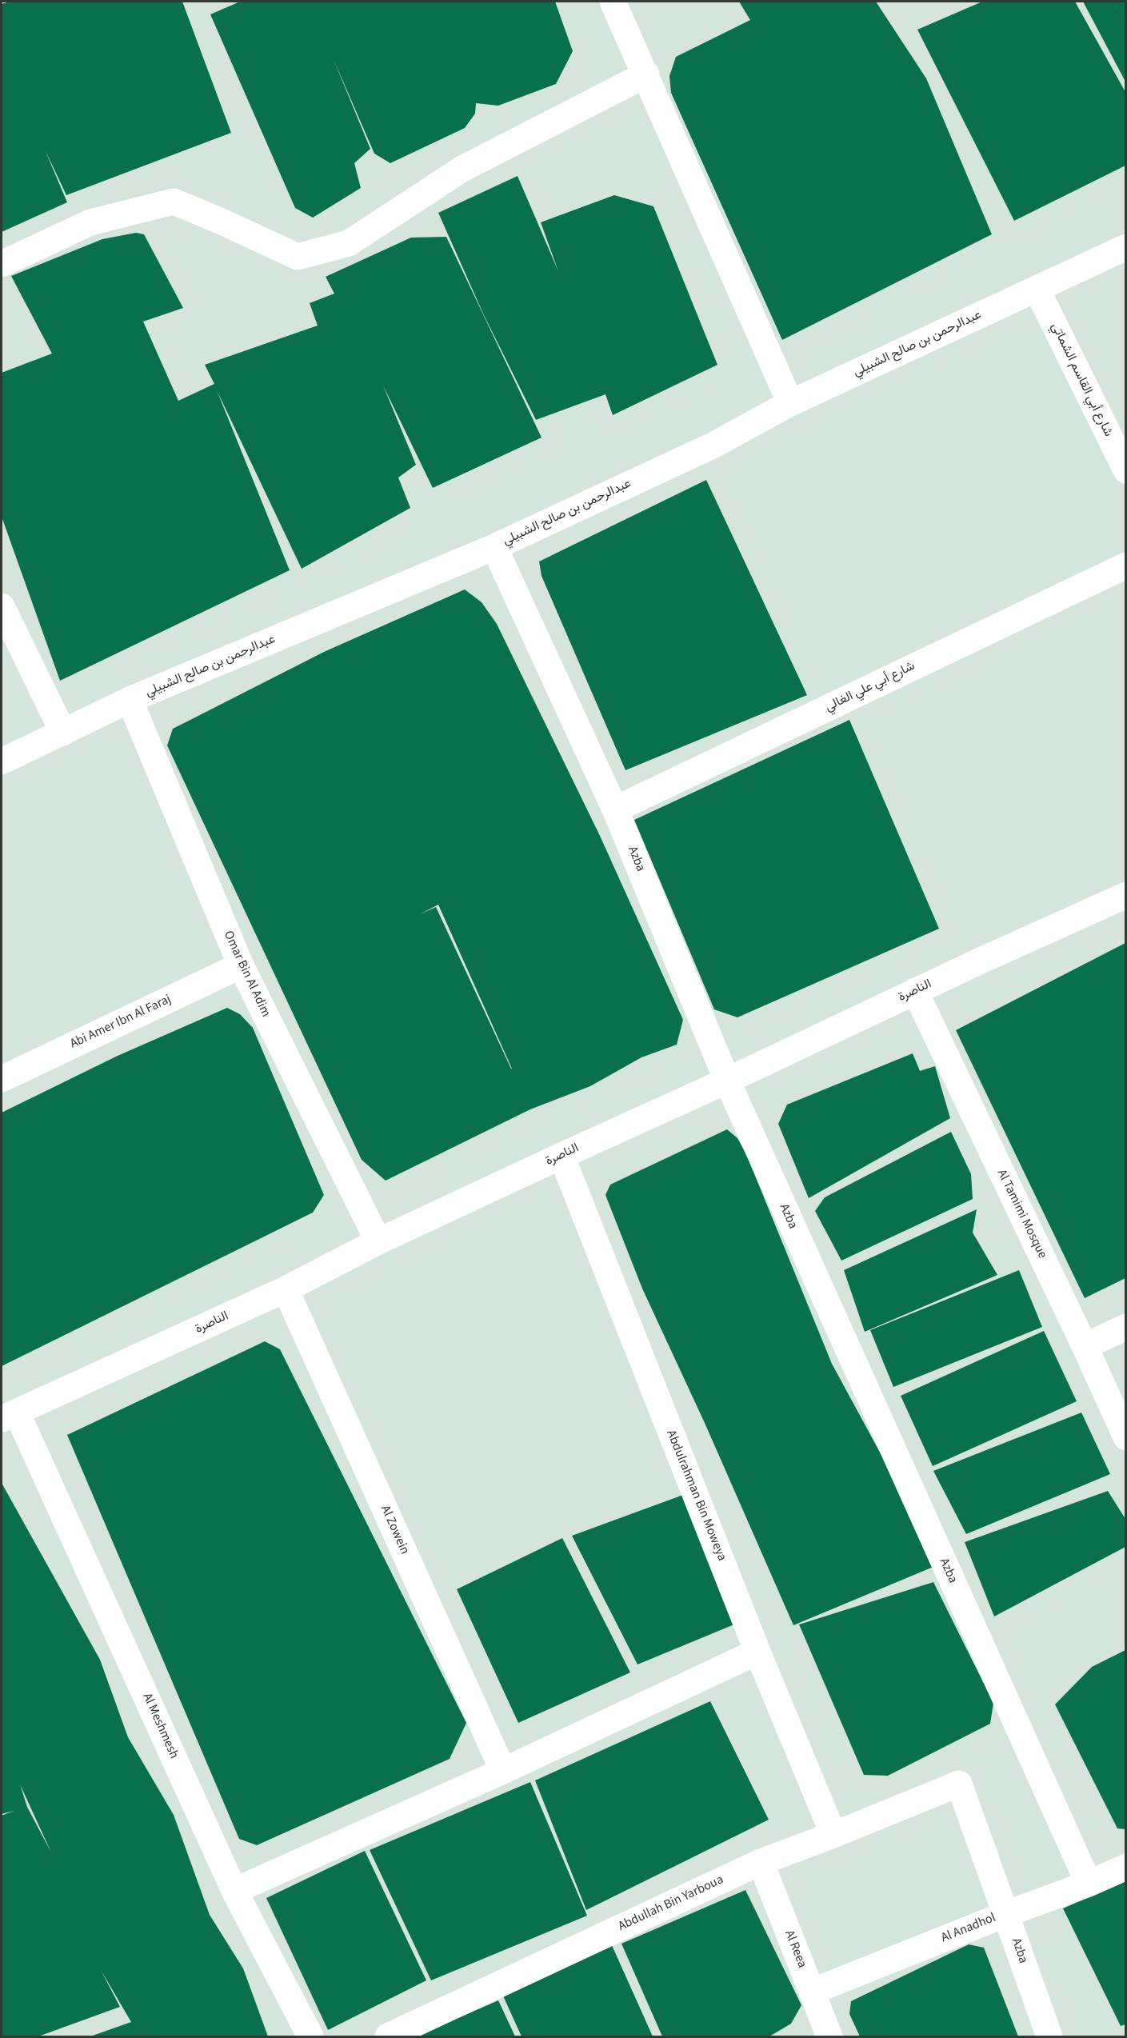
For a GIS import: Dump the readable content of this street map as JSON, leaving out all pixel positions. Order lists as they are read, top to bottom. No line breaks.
{"streets":{"street":["عبدالرحمن بن صالح الشبيلي","شارع أبي القاسم الشماتي","شارع أبي علي الغالي","Azba","Omar Bin Al Adim","الناصرة","Abi Amer Ibn Al Faraj","Al Tamimi Mosque","Abdulrahman Bin Moweya","Al Zowein","Al Meshmesh","Abdullah Bin Yarboua","Al Anadhol","Al Reea"]},"crossings":[["عبدالرحمن بن صالح الشبيلي","شارع أبي القاسم الشماتي"],["عبدالرحمن بن صالح الشبيلي","Azba"],["عبدالرحمن بن صالح الشبيلي","Omar Bin Al Adim"],["شارع أبي علي الغالي","Azba"],["Azba","الناصرة"],["Azba","Abdullah Bin Yarboua"],["Azba","Al Anadhol"],["Omar Bin Al Adim","الناصرة"],["Omar Bin Al Adim","Abi Amer Ibn Al Faraj"],["الناصرة","Al Tamimi Mosque"],["الناصرة","Abdulrahman Bin Moweya"],["الناصرة","Al Zowein"],["الناصرة","Al Meshmesh"],["Abdulrahman Bin Moweya","Abdullah Bin Yarboua"],["Abdullah Bin Yarboua","Al Reea"],["Al Anadhol","Al Reea"]]}
